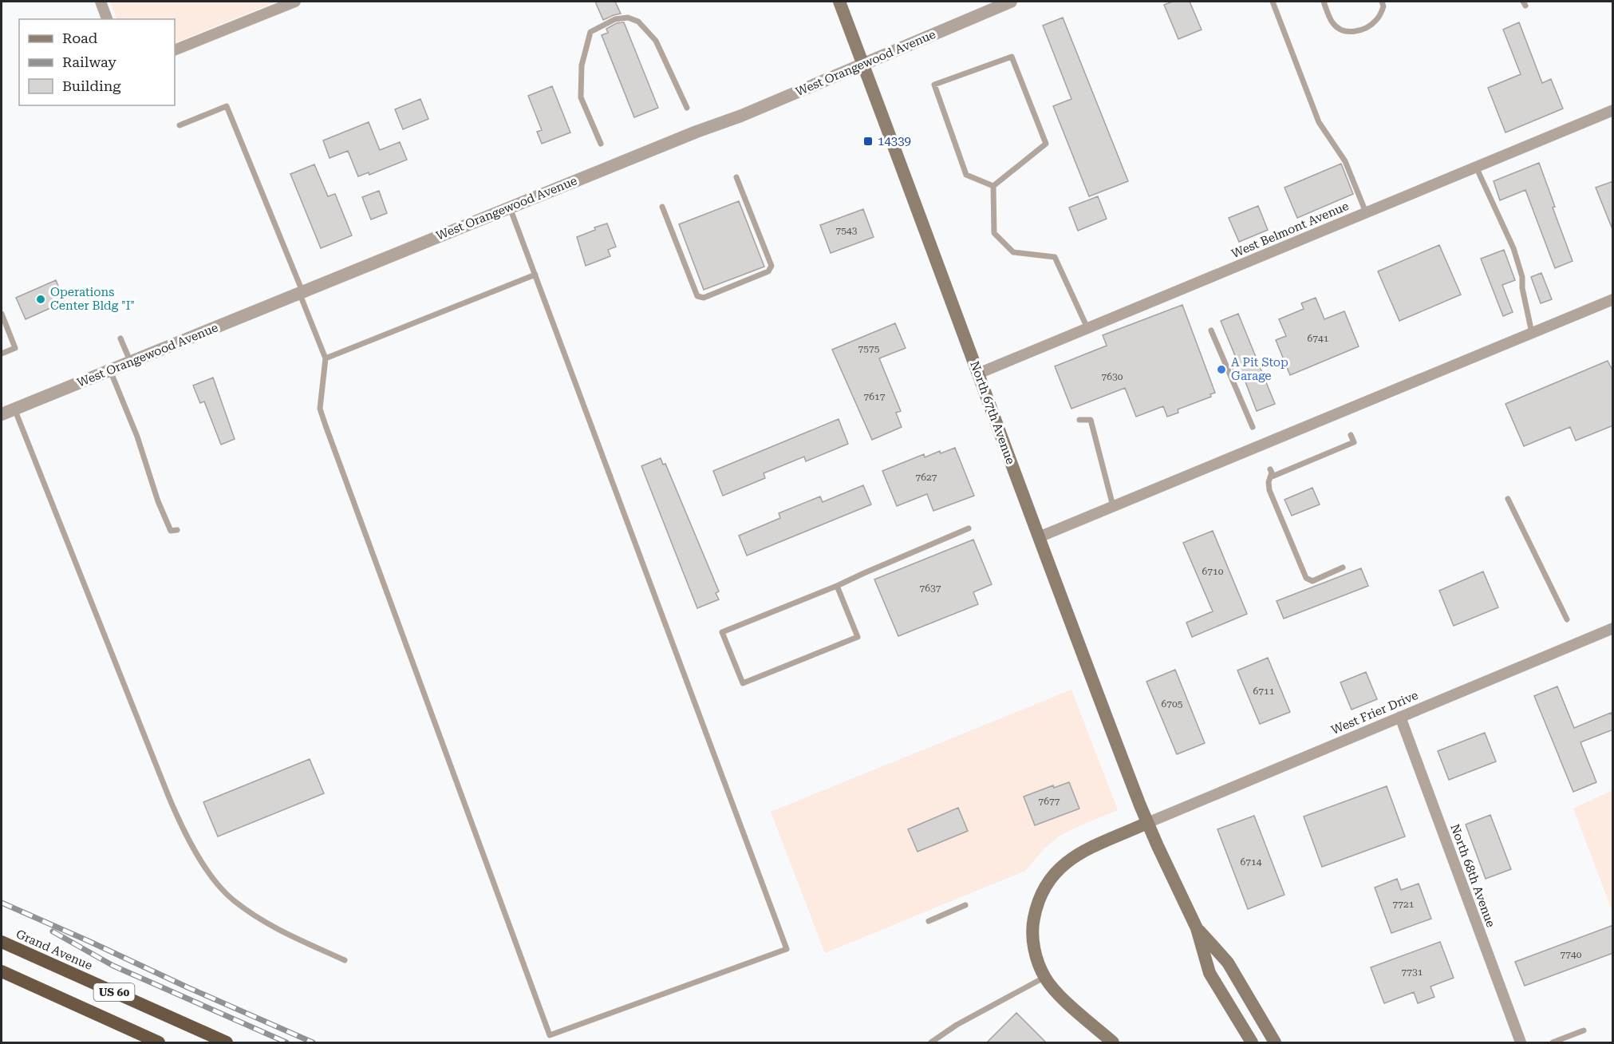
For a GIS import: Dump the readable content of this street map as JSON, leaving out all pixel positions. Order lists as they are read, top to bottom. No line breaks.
{"streets":{"highway":["Grand Avenue","US 60"],"main road":["North 67th Avenue"],"street":["West Orangewood Avenue","West Belmont Avenue","West Frier Drive","North 68th Avenue"]},"crossings":[["West Orangewood Avenue","North 67th Avenue"],["West Belmont Avenue","North 67th Avenue"],["North 67th Avenue","West Frier Drive"],["West Frier Drive","North 68th Avenue"]],"places":{"transit":["14339"],"other":["Operations Center Bldg \"I\"","A Pit Stop Garage"]},"house_numbers":["7543","6741","7575","7630","7617","7627","6710","7637","6711","6705","7677","6714","7721","7740","7731"],"legend":["Road","Railway","Building"]}
